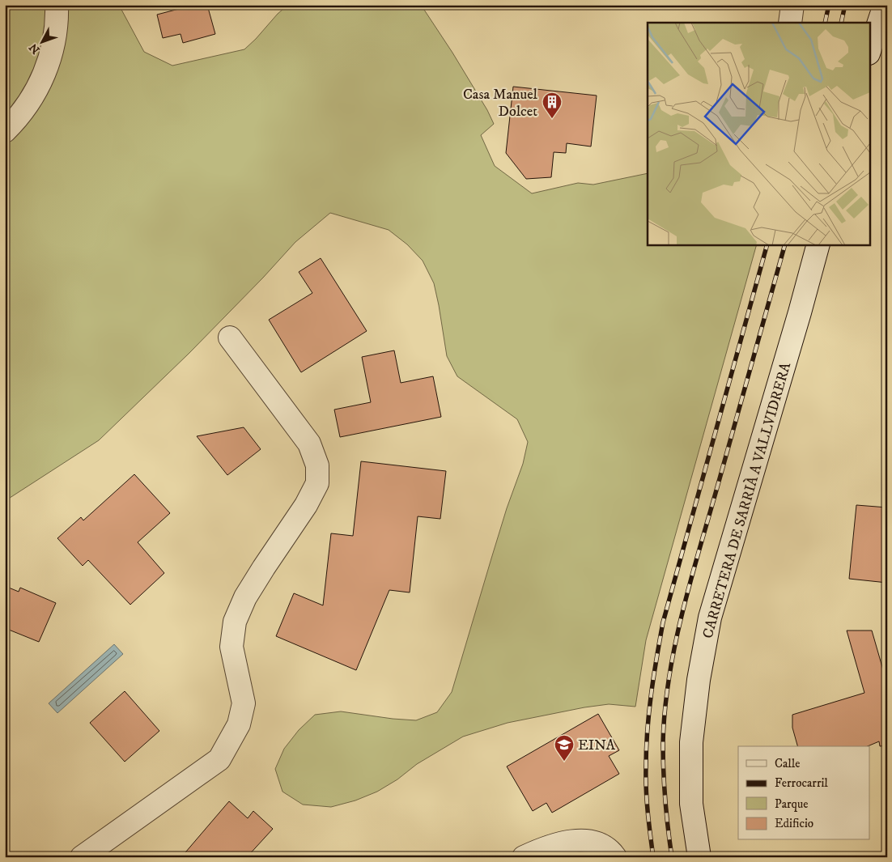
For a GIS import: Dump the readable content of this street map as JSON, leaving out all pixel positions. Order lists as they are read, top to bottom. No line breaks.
{"streets":{"street":["CARRETERA DE SARRIÀ A VALLVIDRERA"]},"places":{"building":["Casa Manuel Dolcet"],"school or university":["EINA"]},"legend":["Calle","Ferrocarril","Parque","Edificio"],"north":"bottom left"}
